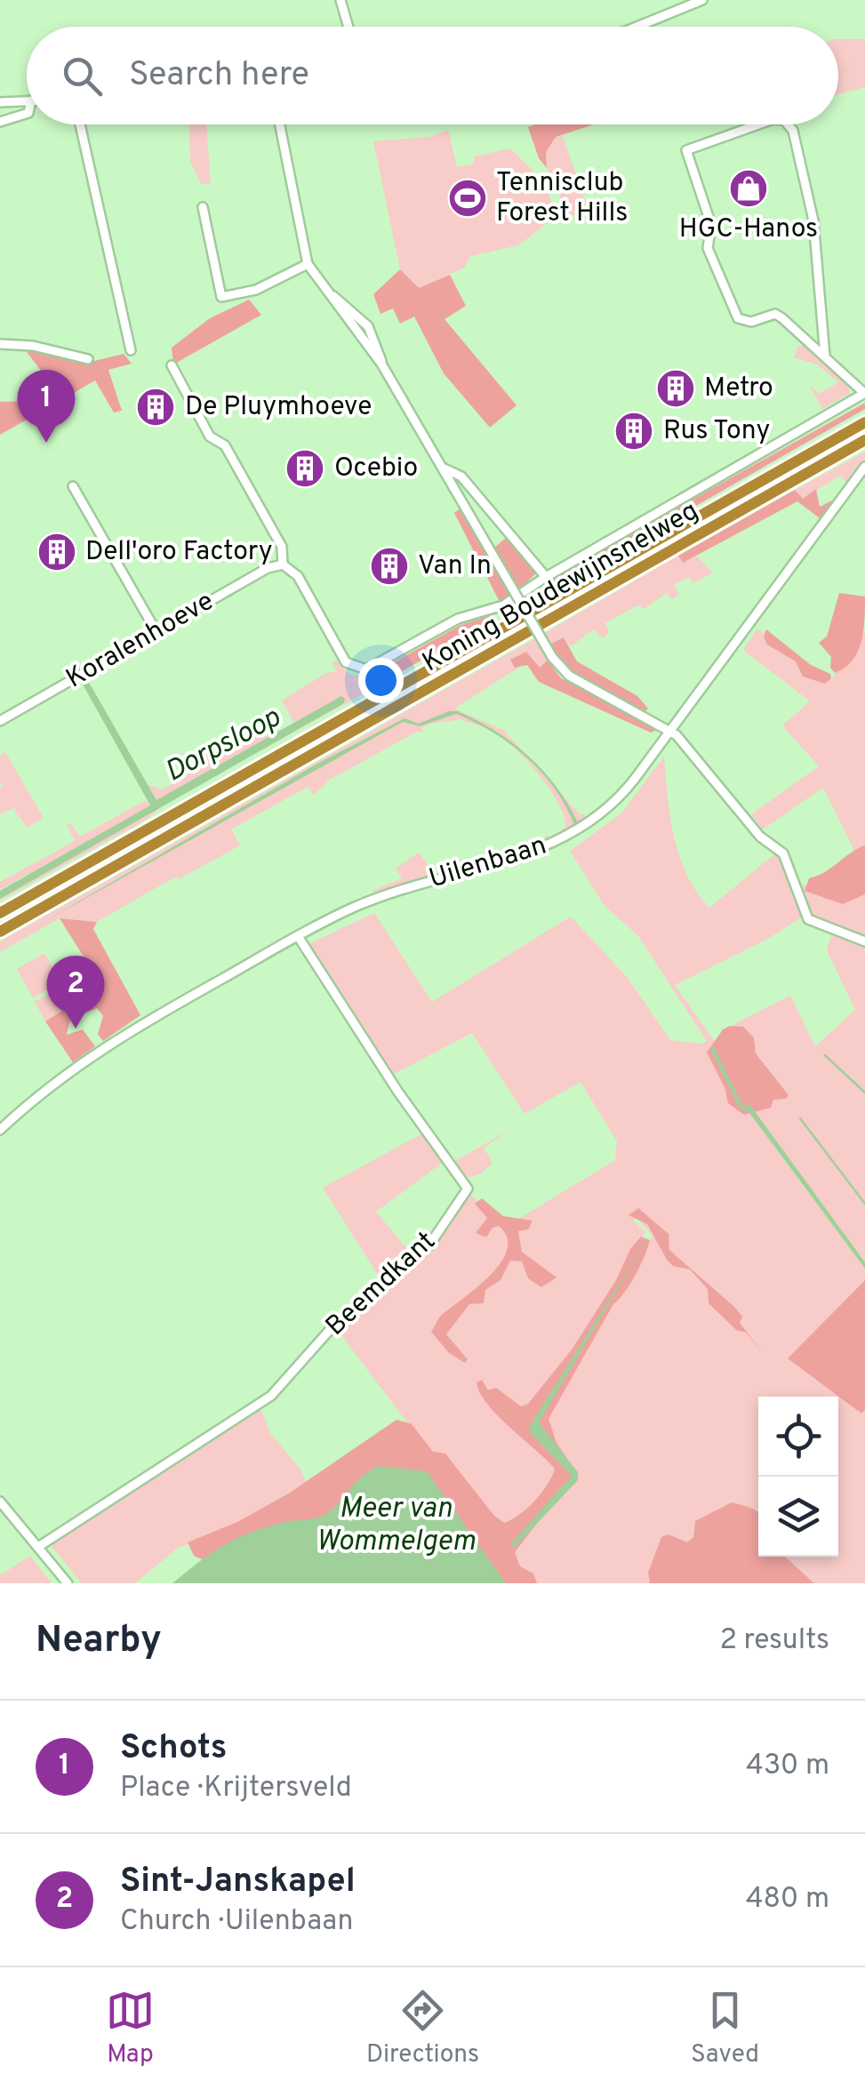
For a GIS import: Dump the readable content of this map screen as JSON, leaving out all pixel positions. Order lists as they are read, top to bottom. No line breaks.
{"streets":{"highway":["Koning Boudewijnsnelweg"],"street":["Koralenhoeve","Uilenbaan","Beemdkant"]},"crossings":[["Uilenbaan","Beemdkant"]],"water":["Dorpsloop","Meer van Wommelgem"],"places":{"shop":["HGC-Hanos"],"sports":["Tennisclub Forest Hills"],"building":["Metro","De Pluymhoeve","Rus Tony","Ocebio","Dell'oro Factory","Van In"]},"page":{"search":"Search here","pins":["1","2"],"heading":["Nearby","2 results"],"list":[{"mark":"1","name":"Schots","note":"Place · Krijtersveld","value":"430 m"},{"mark":"2","name":"Sint-Janskapel","note":"Church · Uilenbaan","value":"480 m"}],"nav":["Map","Directions","Saved"]}}
